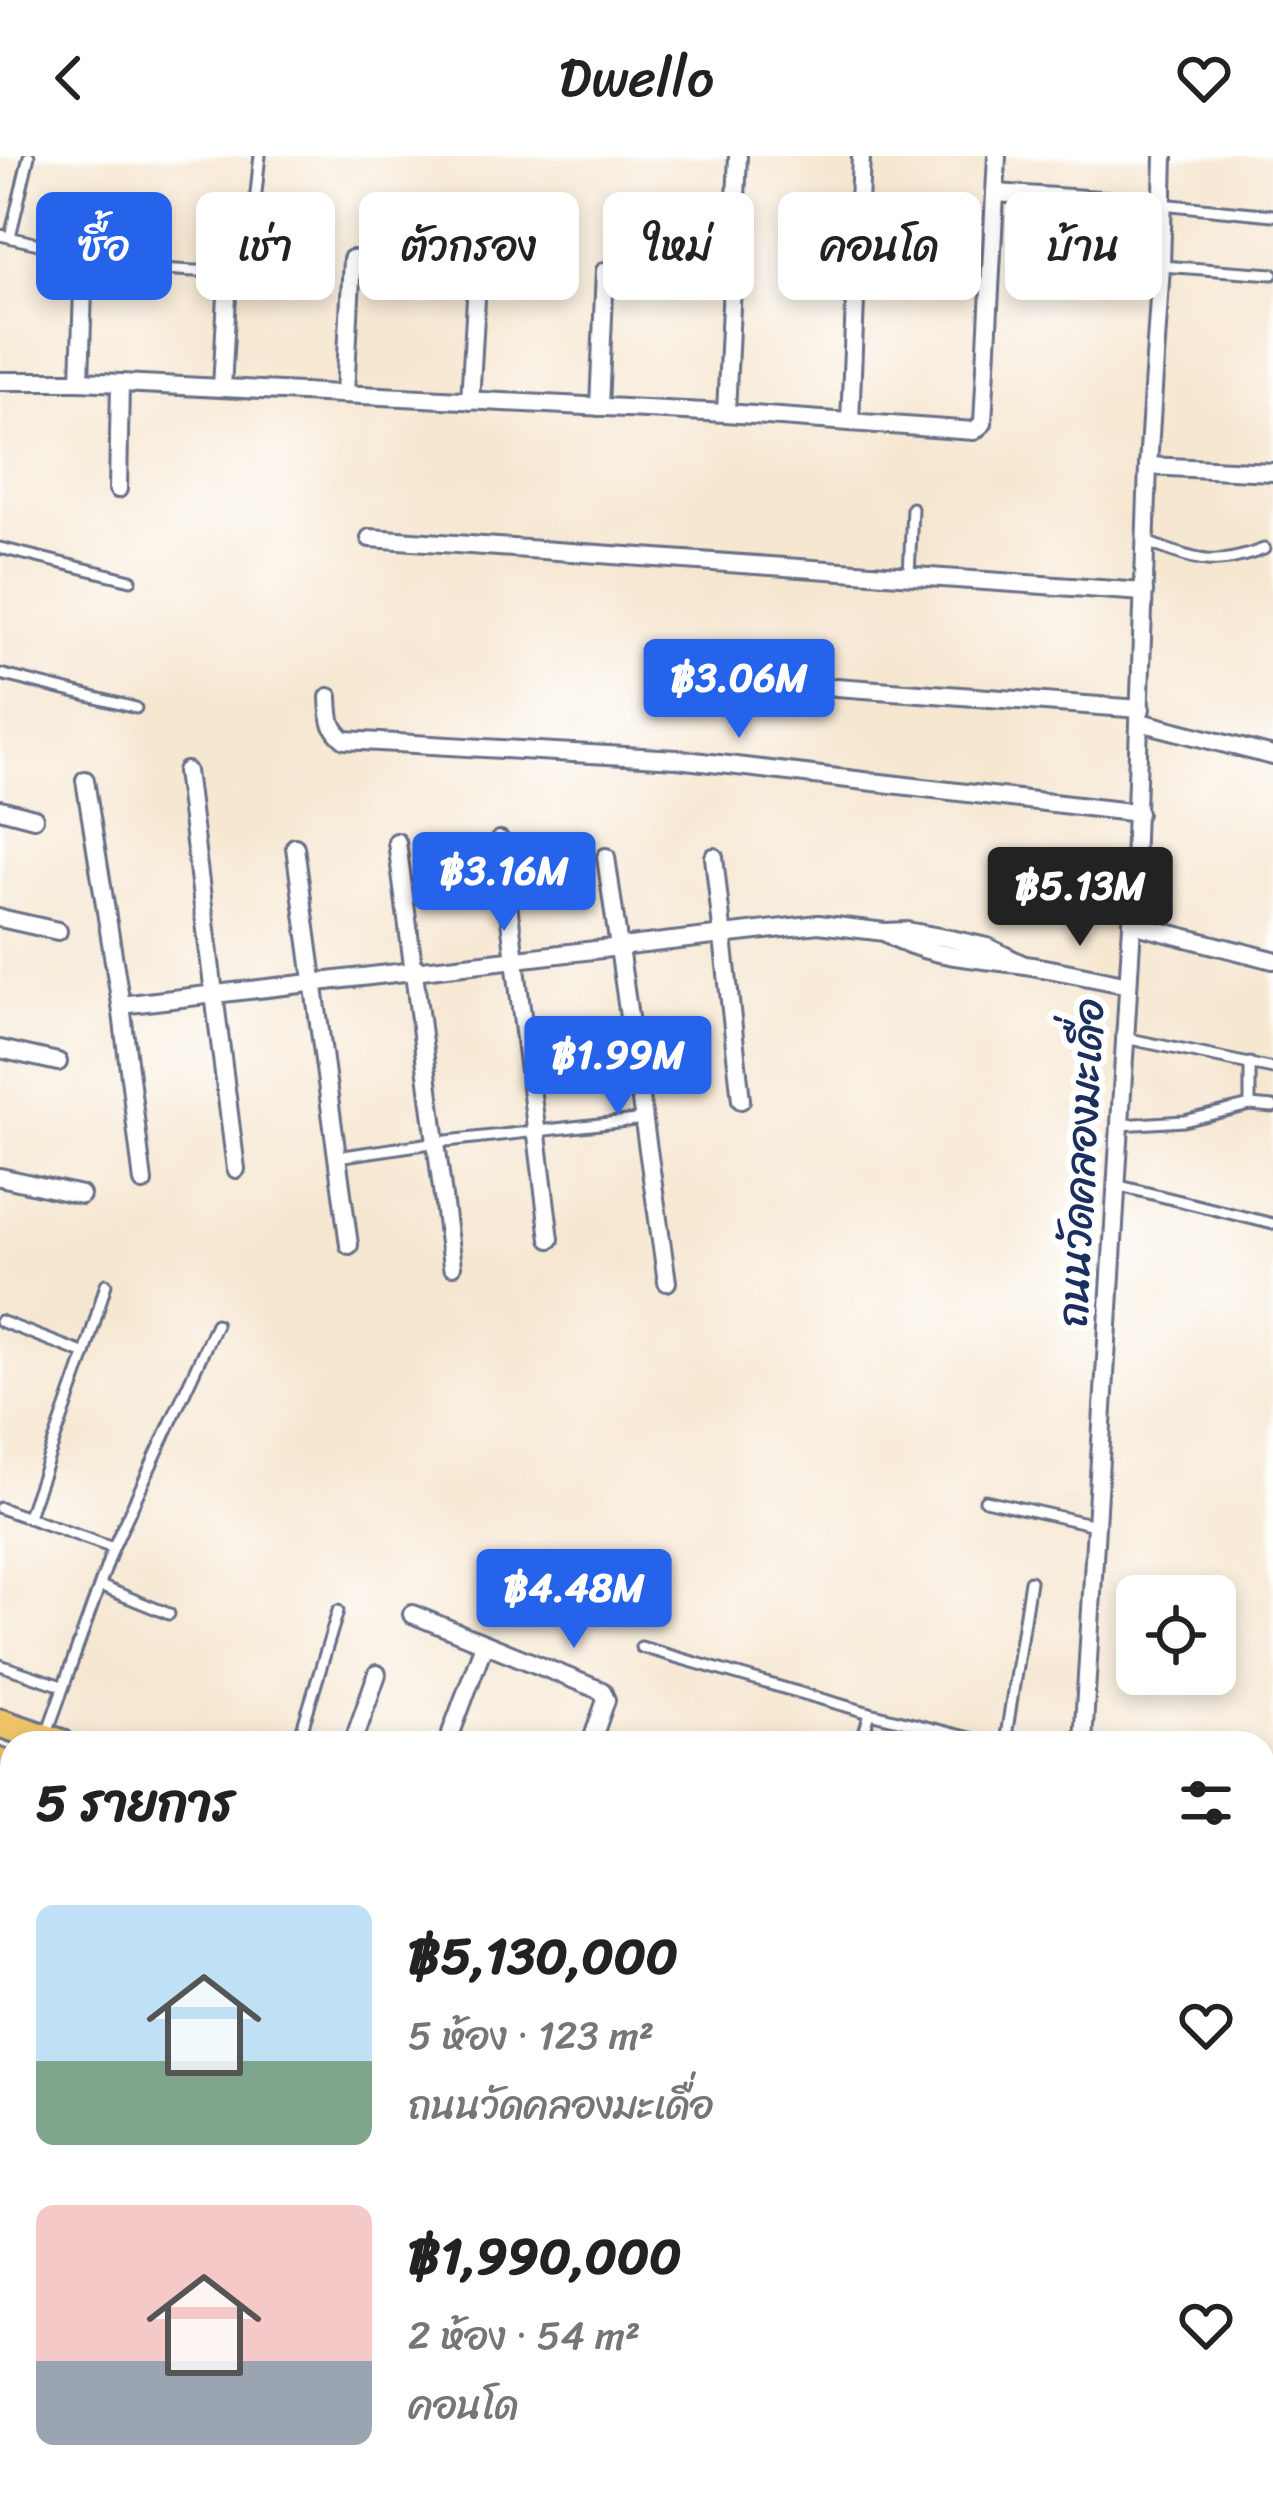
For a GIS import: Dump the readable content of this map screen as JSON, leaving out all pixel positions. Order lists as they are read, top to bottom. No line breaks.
{"streets":{"street":["ถนนวัดคลองมะเดื่อ"]},"page":{"header":"Dwello","chip":["ซื้อ","เช่า","ตัวกรอง","ใหม่","คอนโด","บ้าน"],"price":["฿3.06M","฿3.16M","฿5.13M","฿1.99M","฿4.48M"],"heading":"5 รายการ","list":[{"name":"฿5,130,000","note":"5 ห้อง · 123 m² · ถนนวัดคลองมะเดื่อ"},{"name":"฿1,990,000","note":"2 ห้อง · 54 m² · คอนโด"}]}}
